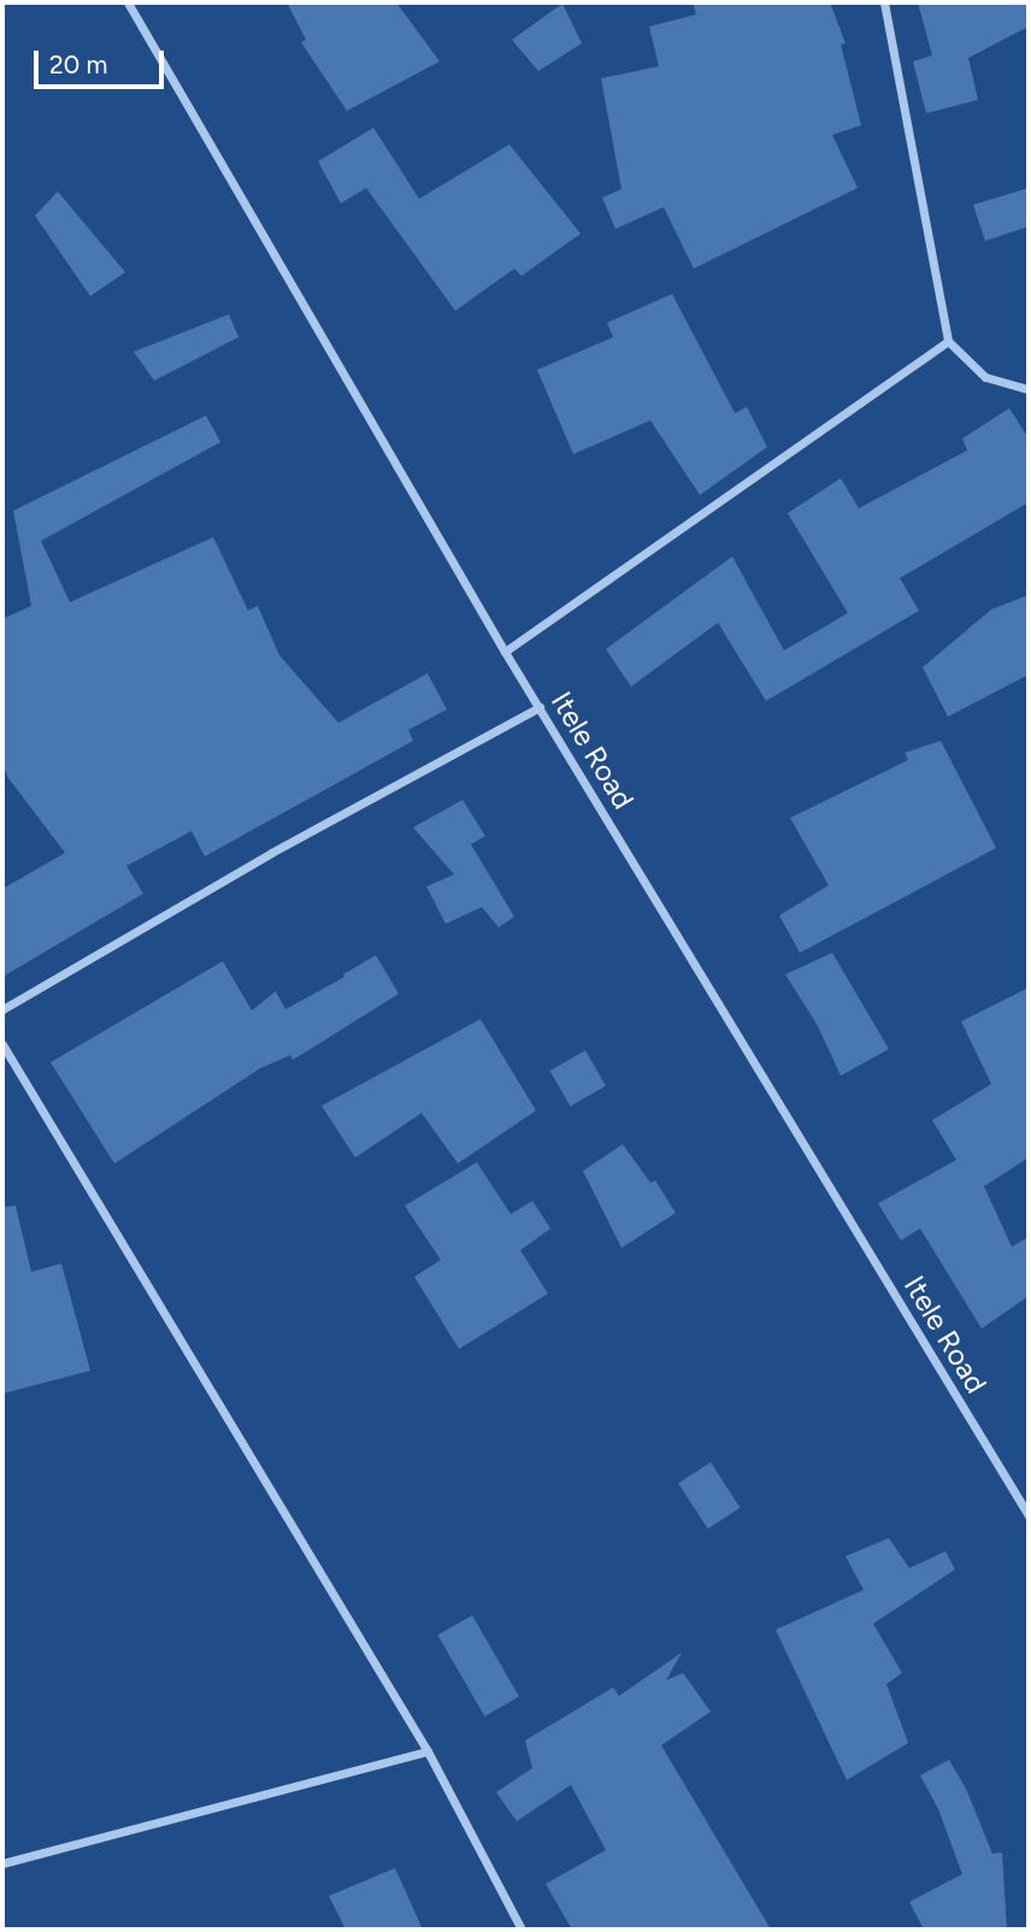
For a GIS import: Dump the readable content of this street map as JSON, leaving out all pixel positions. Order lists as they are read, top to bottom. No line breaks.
{"streets":{"street":["Itele Road"]},"scale_bar":"20 m"}
